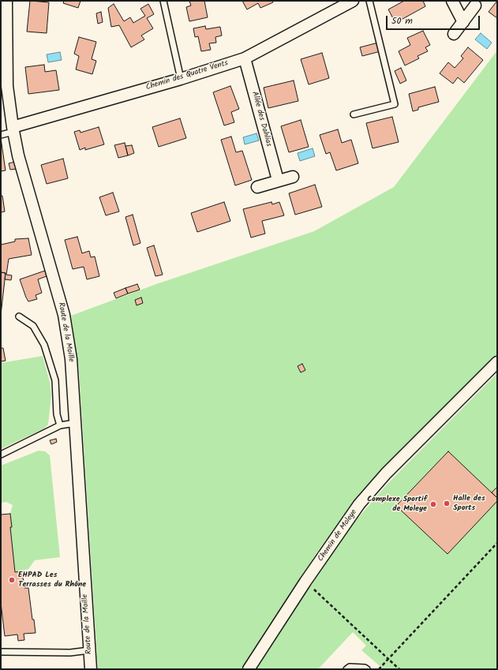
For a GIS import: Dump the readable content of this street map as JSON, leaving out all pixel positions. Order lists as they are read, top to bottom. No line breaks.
{"streets":{"street":["Chemin des Quatre Vents","Allée des Dahlias","Route de la Moille","Chemin de Moleye"]},"crossings":[["Chemin des Quatre Vents","Allée des Dahlias"],["Chemin des Quatre Vents","Route de la Moille"]],"places":["Halle des Sports","Complexe Sportif de Moleye","EHPAD Les Terrasses du Rhône"],"scale_bar":"50 m"}
